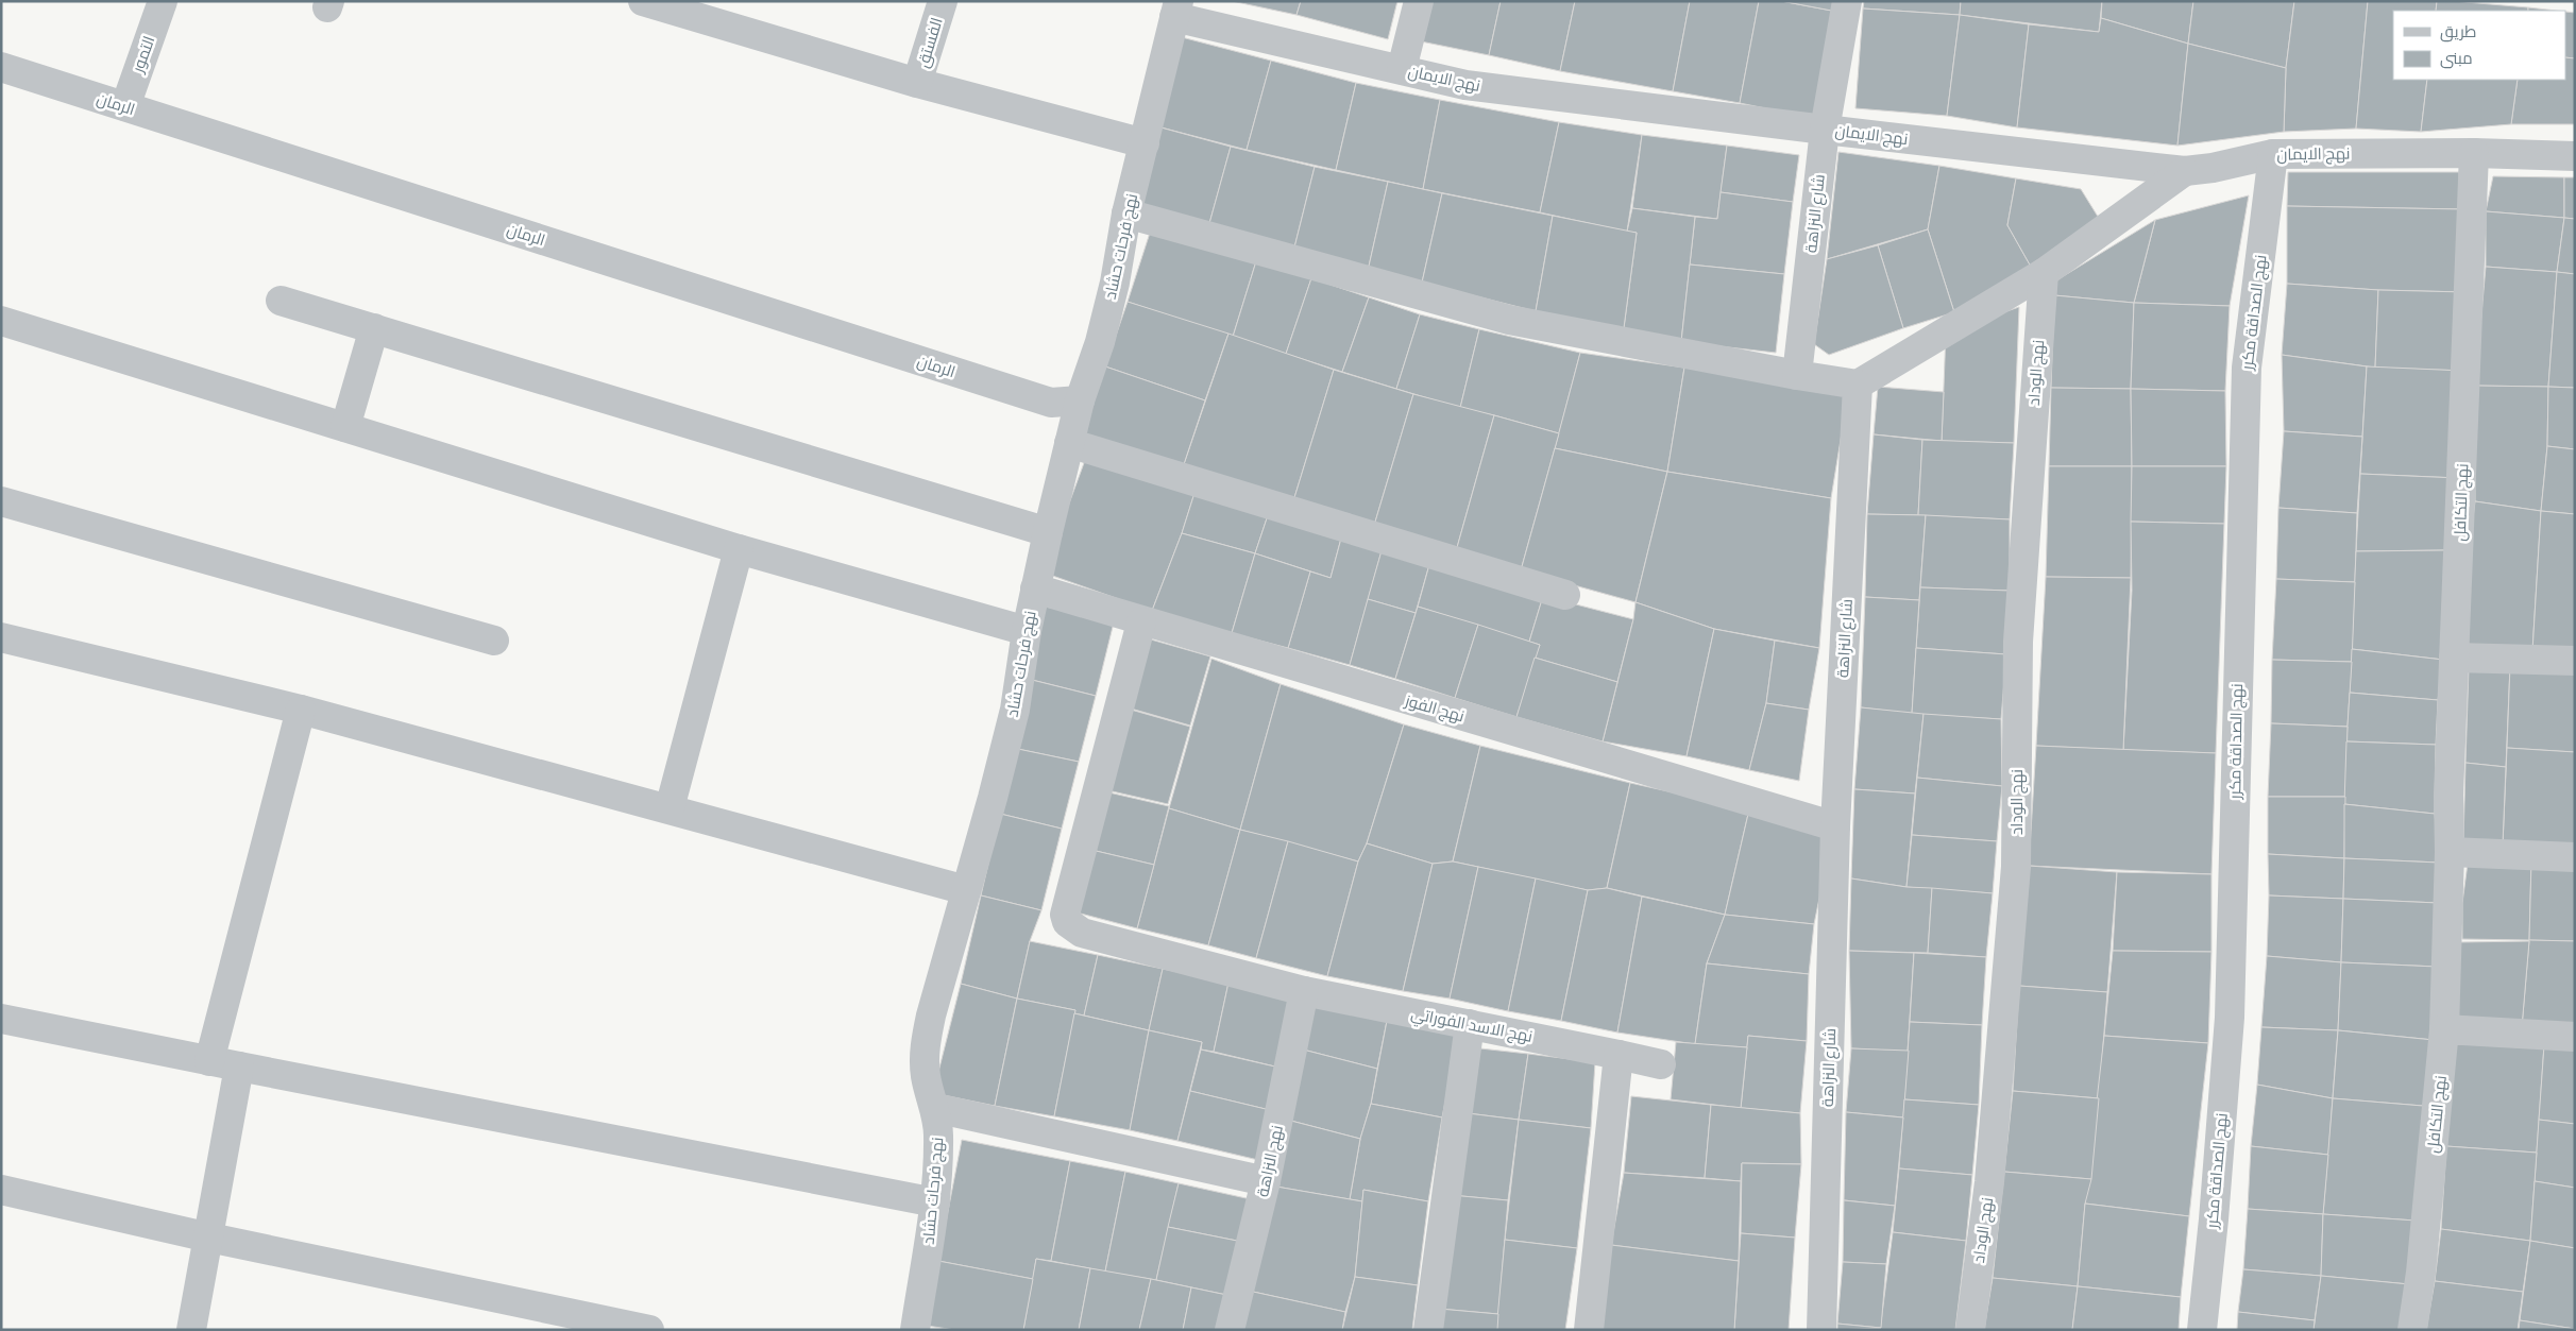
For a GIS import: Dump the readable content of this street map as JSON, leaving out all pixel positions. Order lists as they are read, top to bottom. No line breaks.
{"streets":{"street":["الفستق","التمور","نهج الايمان","الرمان","شارع النزاهة","نهج فرحات حشاد","نهج الصداقة مكرر","نهج الوداد","نهج التكافل","نهج الفوز","نهج الاسد الفوراتي","نهج النزاهة"]},"crossings":[["التمور","الرمان"],["نهج الايمان","شارع النزاهة"],["نهج الايمان","نهج فرحات حشاد"],["نهج الايمان","نهج الصداقة مكرر"],["نهج الايمان","نهج التكافل"],["الرمان","نهج فرحات حشاد"],["شارع النزاهة","نهج الفوز"],["نهج فرحات حشاد","نهج الفوز"],["نهج الفوز","نهج الاسد الفوراتي"],["نهج الاسد الفوراتي","نهج النزاهة"]],"legend":["طريق","مبنى"]}
